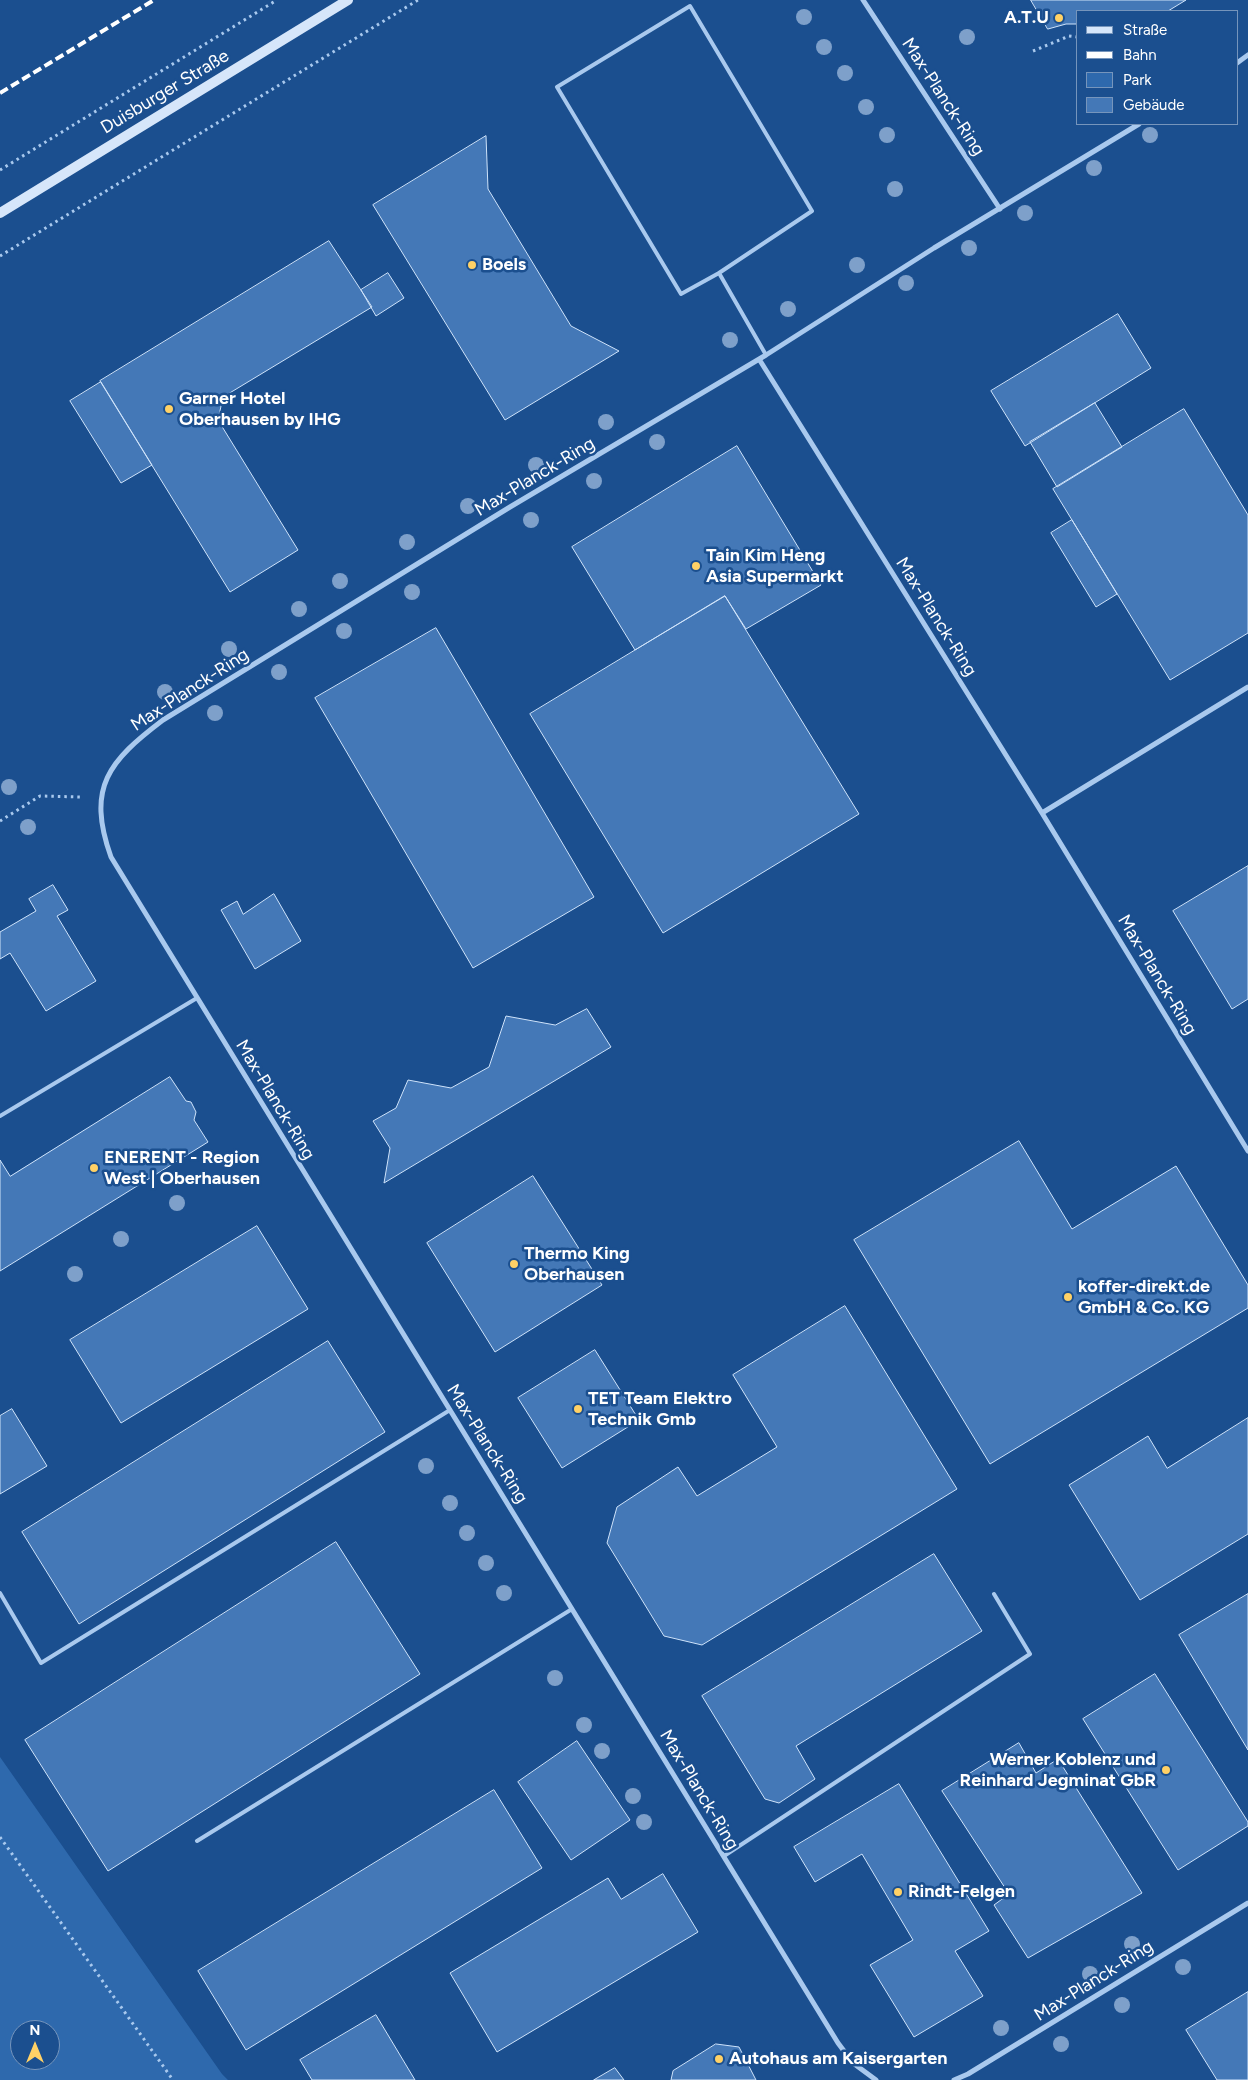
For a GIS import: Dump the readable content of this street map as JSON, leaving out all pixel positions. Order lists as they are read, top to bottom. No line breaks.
{"streets":{"main road":["Duisburger Straße"],"street":["Max-Planck-Ring"]},"places":["A.T.U","Boels","Garner Hotel Oberhausen by IHG","Tain Kim Heng Asia Supermarkt","ENERENT - Region West | Oberhausen","Thermo King Oberhausen","koffer-direkt.de GmbH & Co. KG","TET Team Elektro Technik Gmb","Werner Koblenz und Reinhard Jegminat GbR","Rindt-Felgen","Autohaus am Kaisergarten"],"legend":["Straße","Bahn","Park","Gebäude"],"north":"top"}
